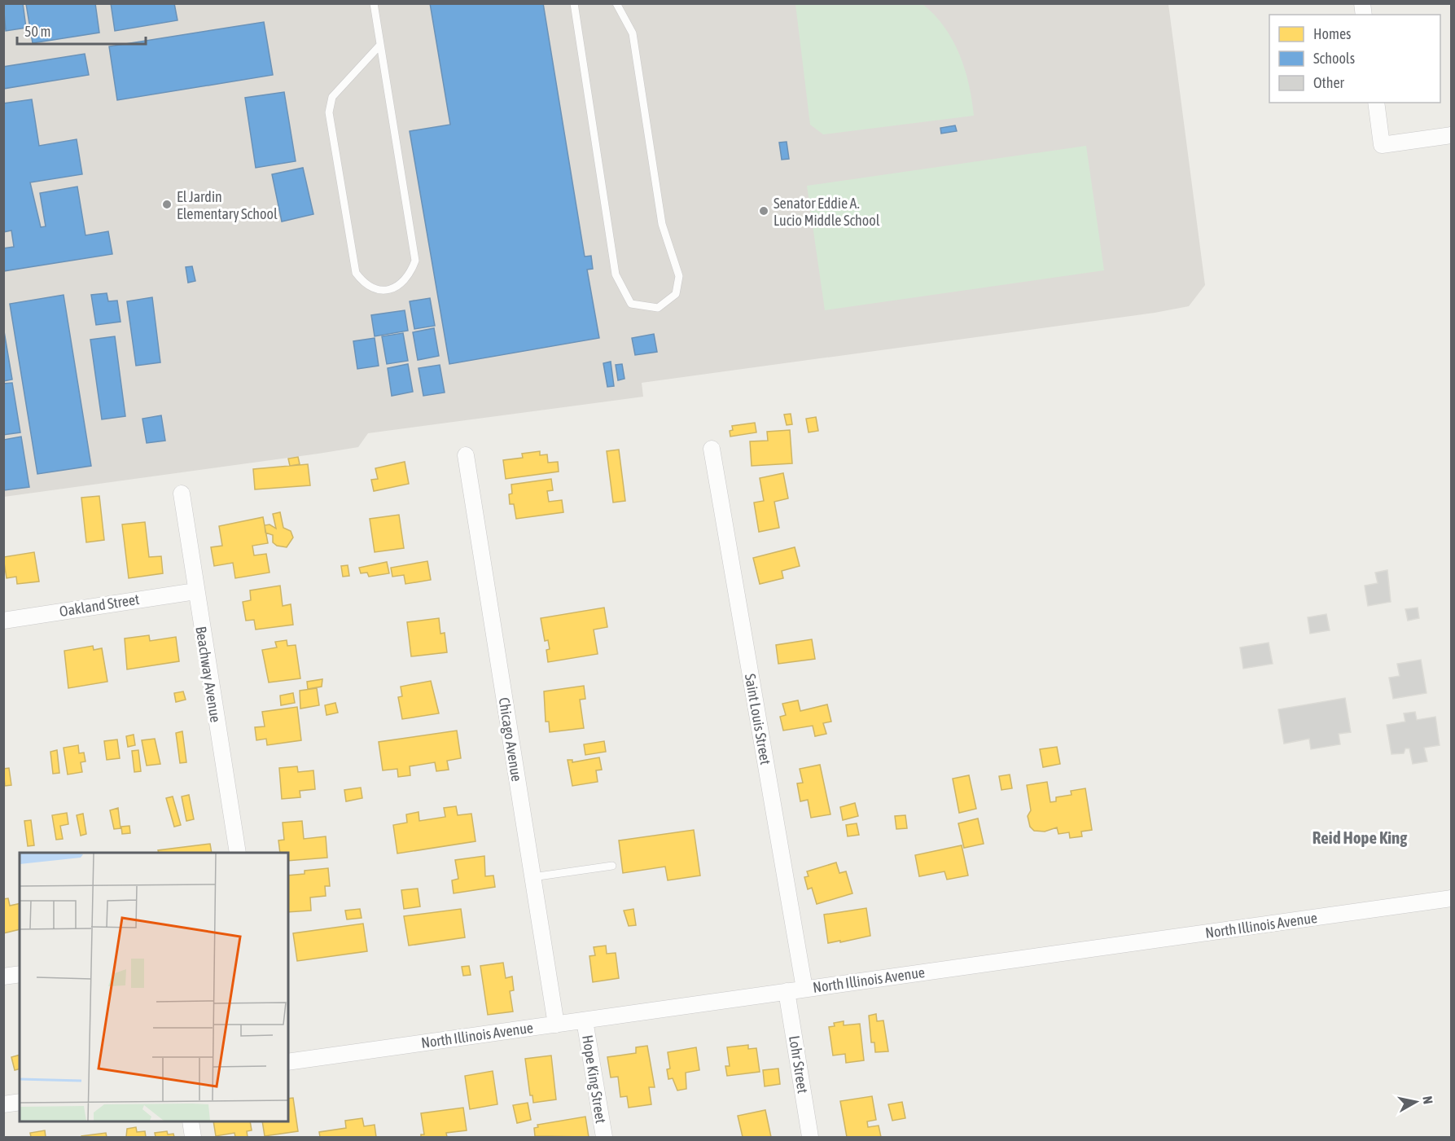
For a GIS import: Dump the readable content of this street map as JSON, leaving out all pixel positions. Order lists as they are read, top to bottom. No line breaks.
{"streets":{"street":["Oakland Street","Beachway Avenue","Saint Louis Street","Chicago Avenue","North Illinois Avenue","Lohr Street","Hope King Street"]},"crossings":[["Oakland Street","Beachway Avenue"],["Saint Louis Street","North Illinois Avenue"],["Chicago Avenue","North Illinois Avenue"],["North Illinois Avenue","Lohr Street"],["North Illinois Avenue","Hope King Street"]],"districts":["Reid Hope King"],"places":["El Jardin Elementary School","Senator Eddie A. Lucio Middle School"],"legend":["Homes","Schools","Other"],"scale_bar":"50 m","north":"right"}
